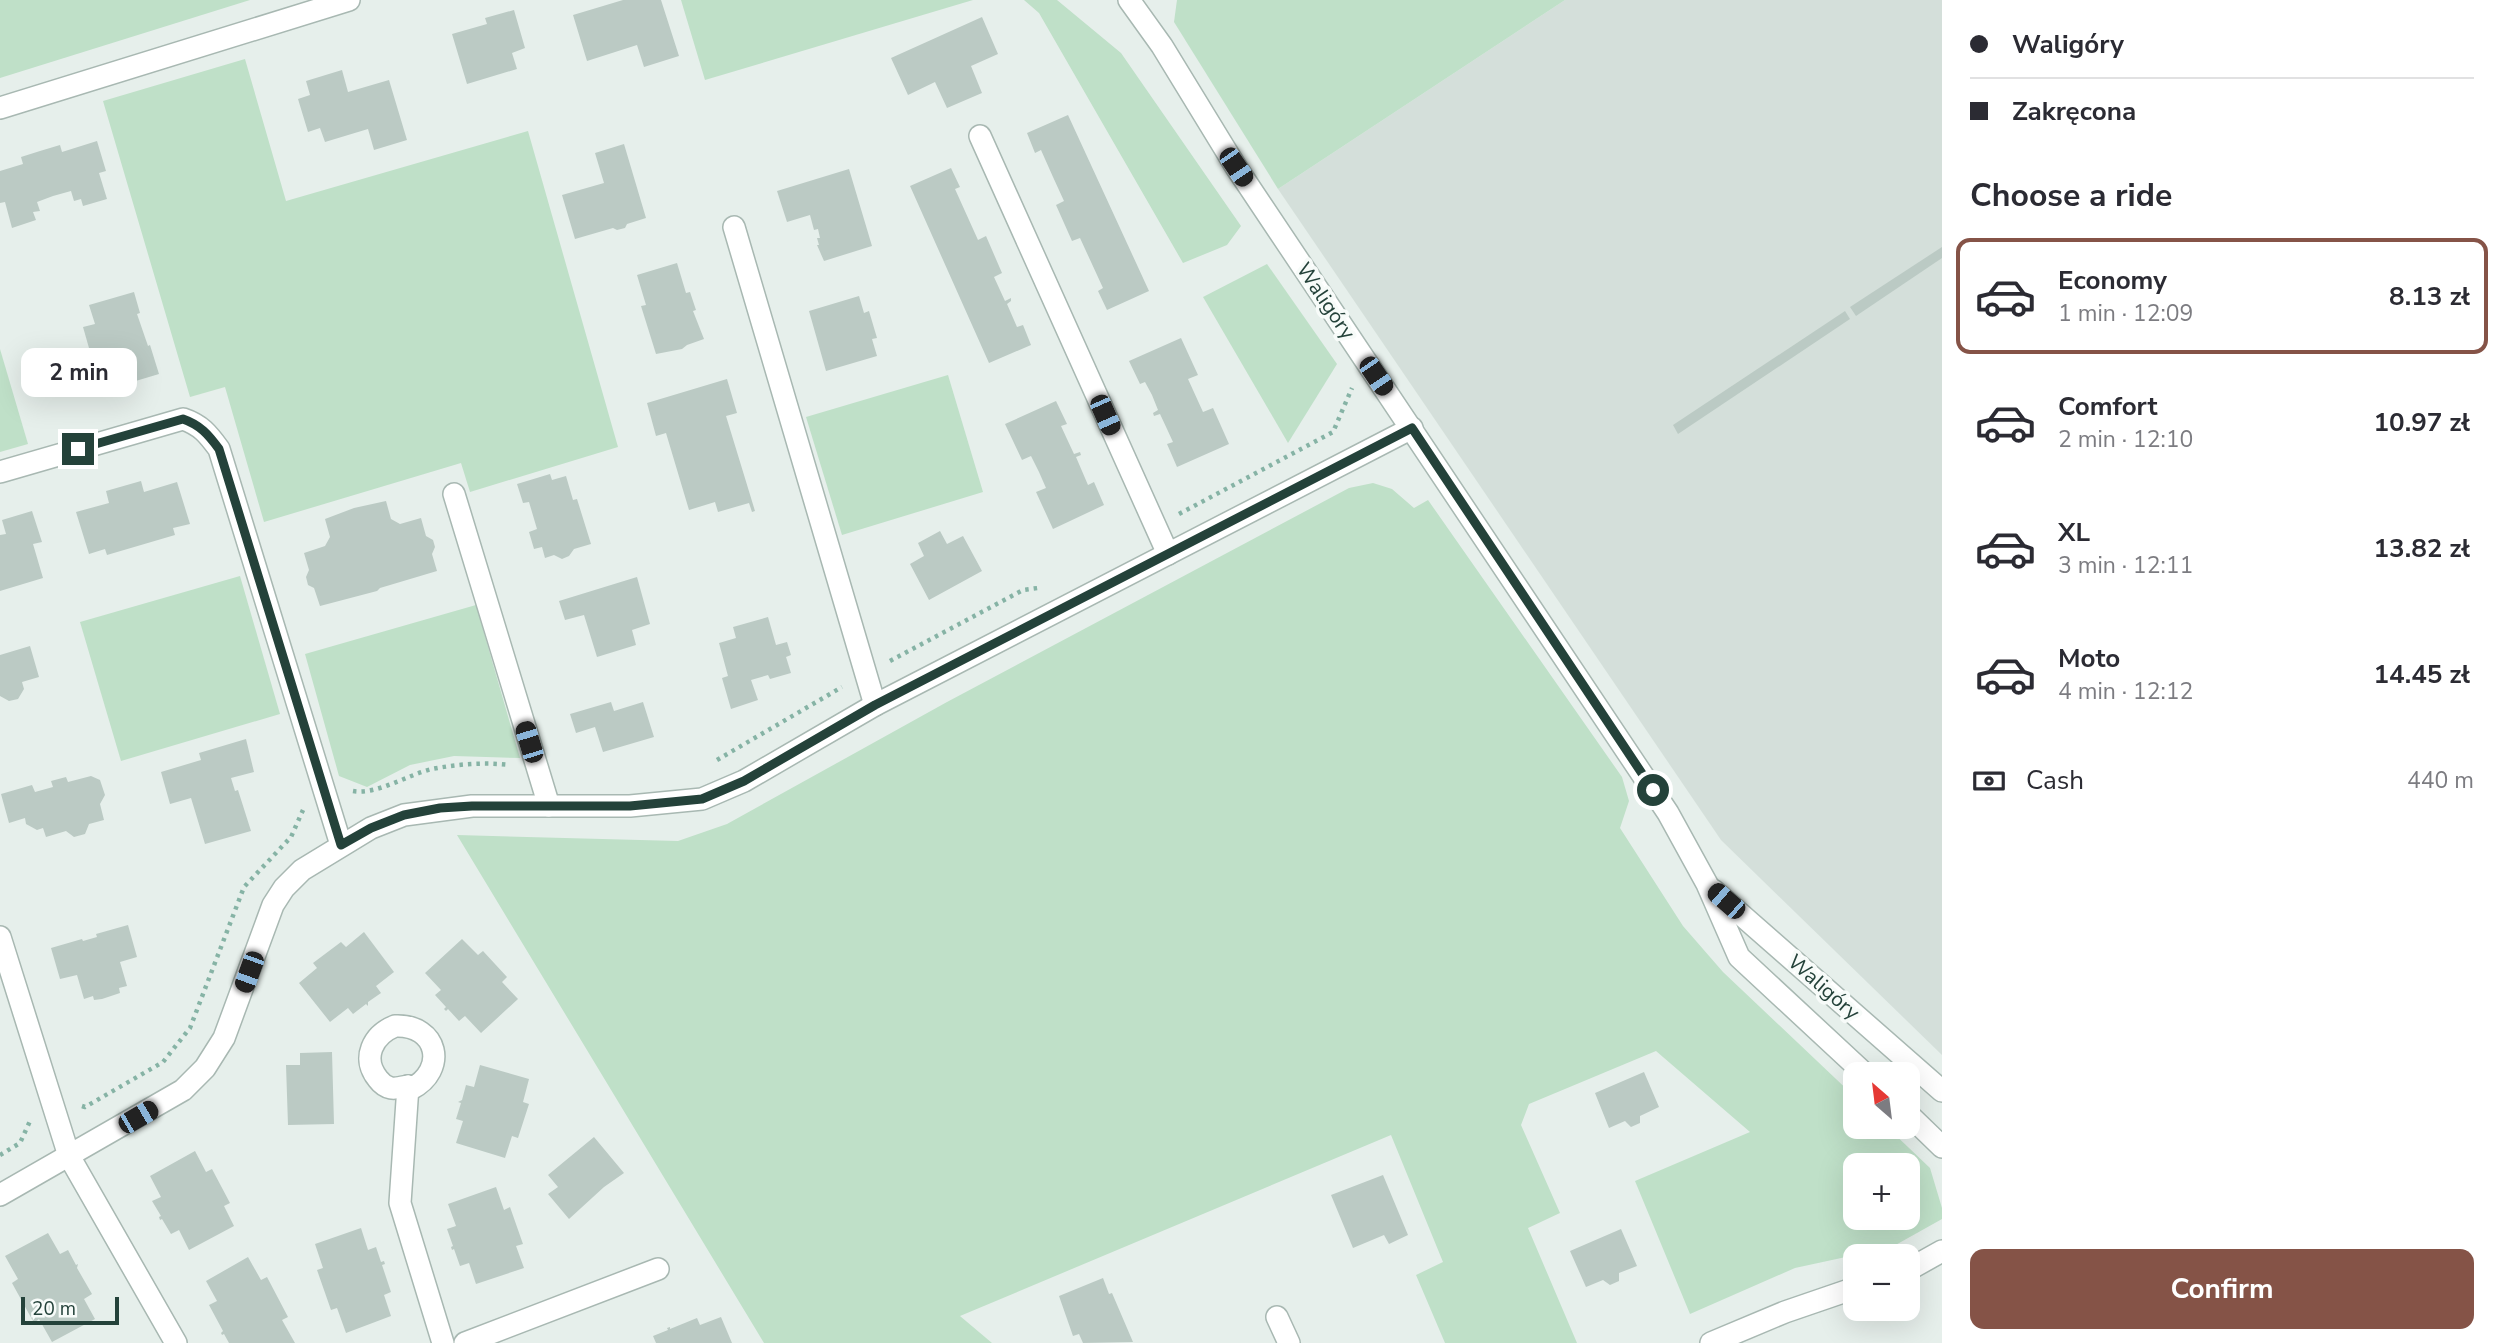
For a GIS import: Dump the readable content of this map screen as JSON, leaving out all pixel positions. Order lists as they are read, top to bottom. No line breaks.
{"streets":{"street":["Waligóry"]},"scale_bar":"20 m","north":"top left","page":{"banner":["Waligóry","Zakręcona"],"heading":"Choose a ride","list":[{"name":"Economy","note":"1 min · 12:09","value":"8.13 zł"},{"name":"Comfort","note":"2 min · 12:10","value":"10.97 zł"},{"name":"XL","note":"3 min · 12:11","value":"13.82 zł"},{"name":"Moto","note":"4 min · 12:12","value":"14.45 zł"}],"bubble":"2 min","pay":["Cash","440 m"],"map_buttons":["+","−"],"buttons":"Confirm","scale":"20 m"}}
